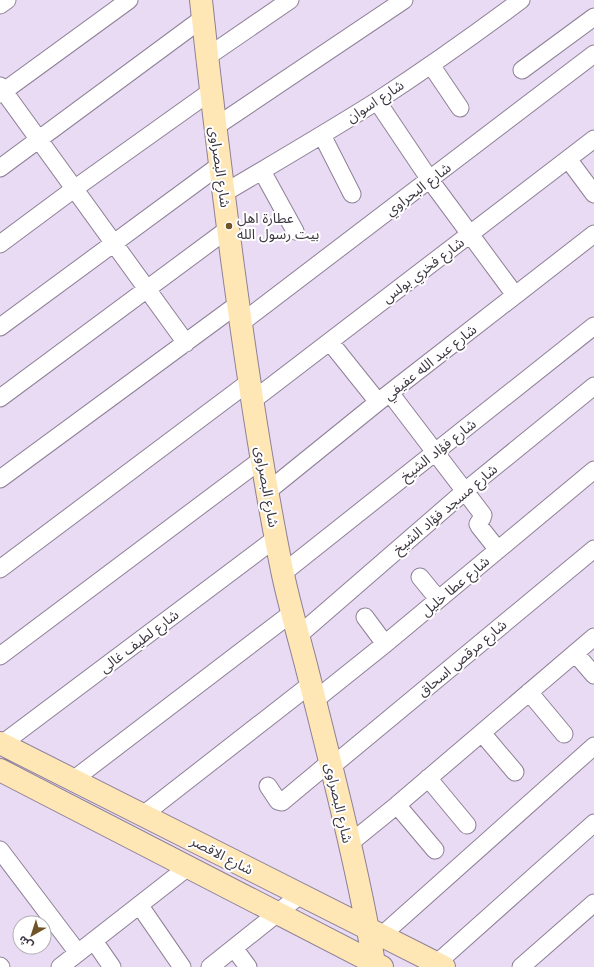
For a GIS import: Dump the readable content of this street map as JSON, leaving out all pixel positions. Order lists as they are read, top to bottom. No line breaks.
{"streets":{"street":["شارع اسوان","شارع البصراوى","شارع البحراوي","شارع فخري بولس","شارع عبد الله عفيفي","شارع فؤاد الشيخ","شارع مسجد فؤاد الشيخ","شارع عطا خليل","شارع لطيف غالى","شارع مرقص اسحاق","شارع الاقصر"]},"crossings":[["شارع اسوان","شارع البصراوى"],["شارع البصراوى","شارع البحراوي"],["شارع البصراوى","شارع فخري بولس"],["شارع البصراوى","شارع عبد الله عفيفي"],["شارع البصراوى","شارع فؤاد الشيخ"],["شارع البصراوى","شارع مسجد فؤاد الشيخ"],["شارع البصراوى","شارع عطا خليل"],["شارع البصراوى","شارع لطيف غالى"],["شارع البصراوى","شارع مرقص اسحاق"],["شارع البصراوى","شارع الاقصر"],["شارع عطا خليل","شارع الاقصر"],["شارع لطيف غالى","شارع الاقصر"]],"places":["عطارة اهل بيت رسول الله"],"north":"bottom left"}
